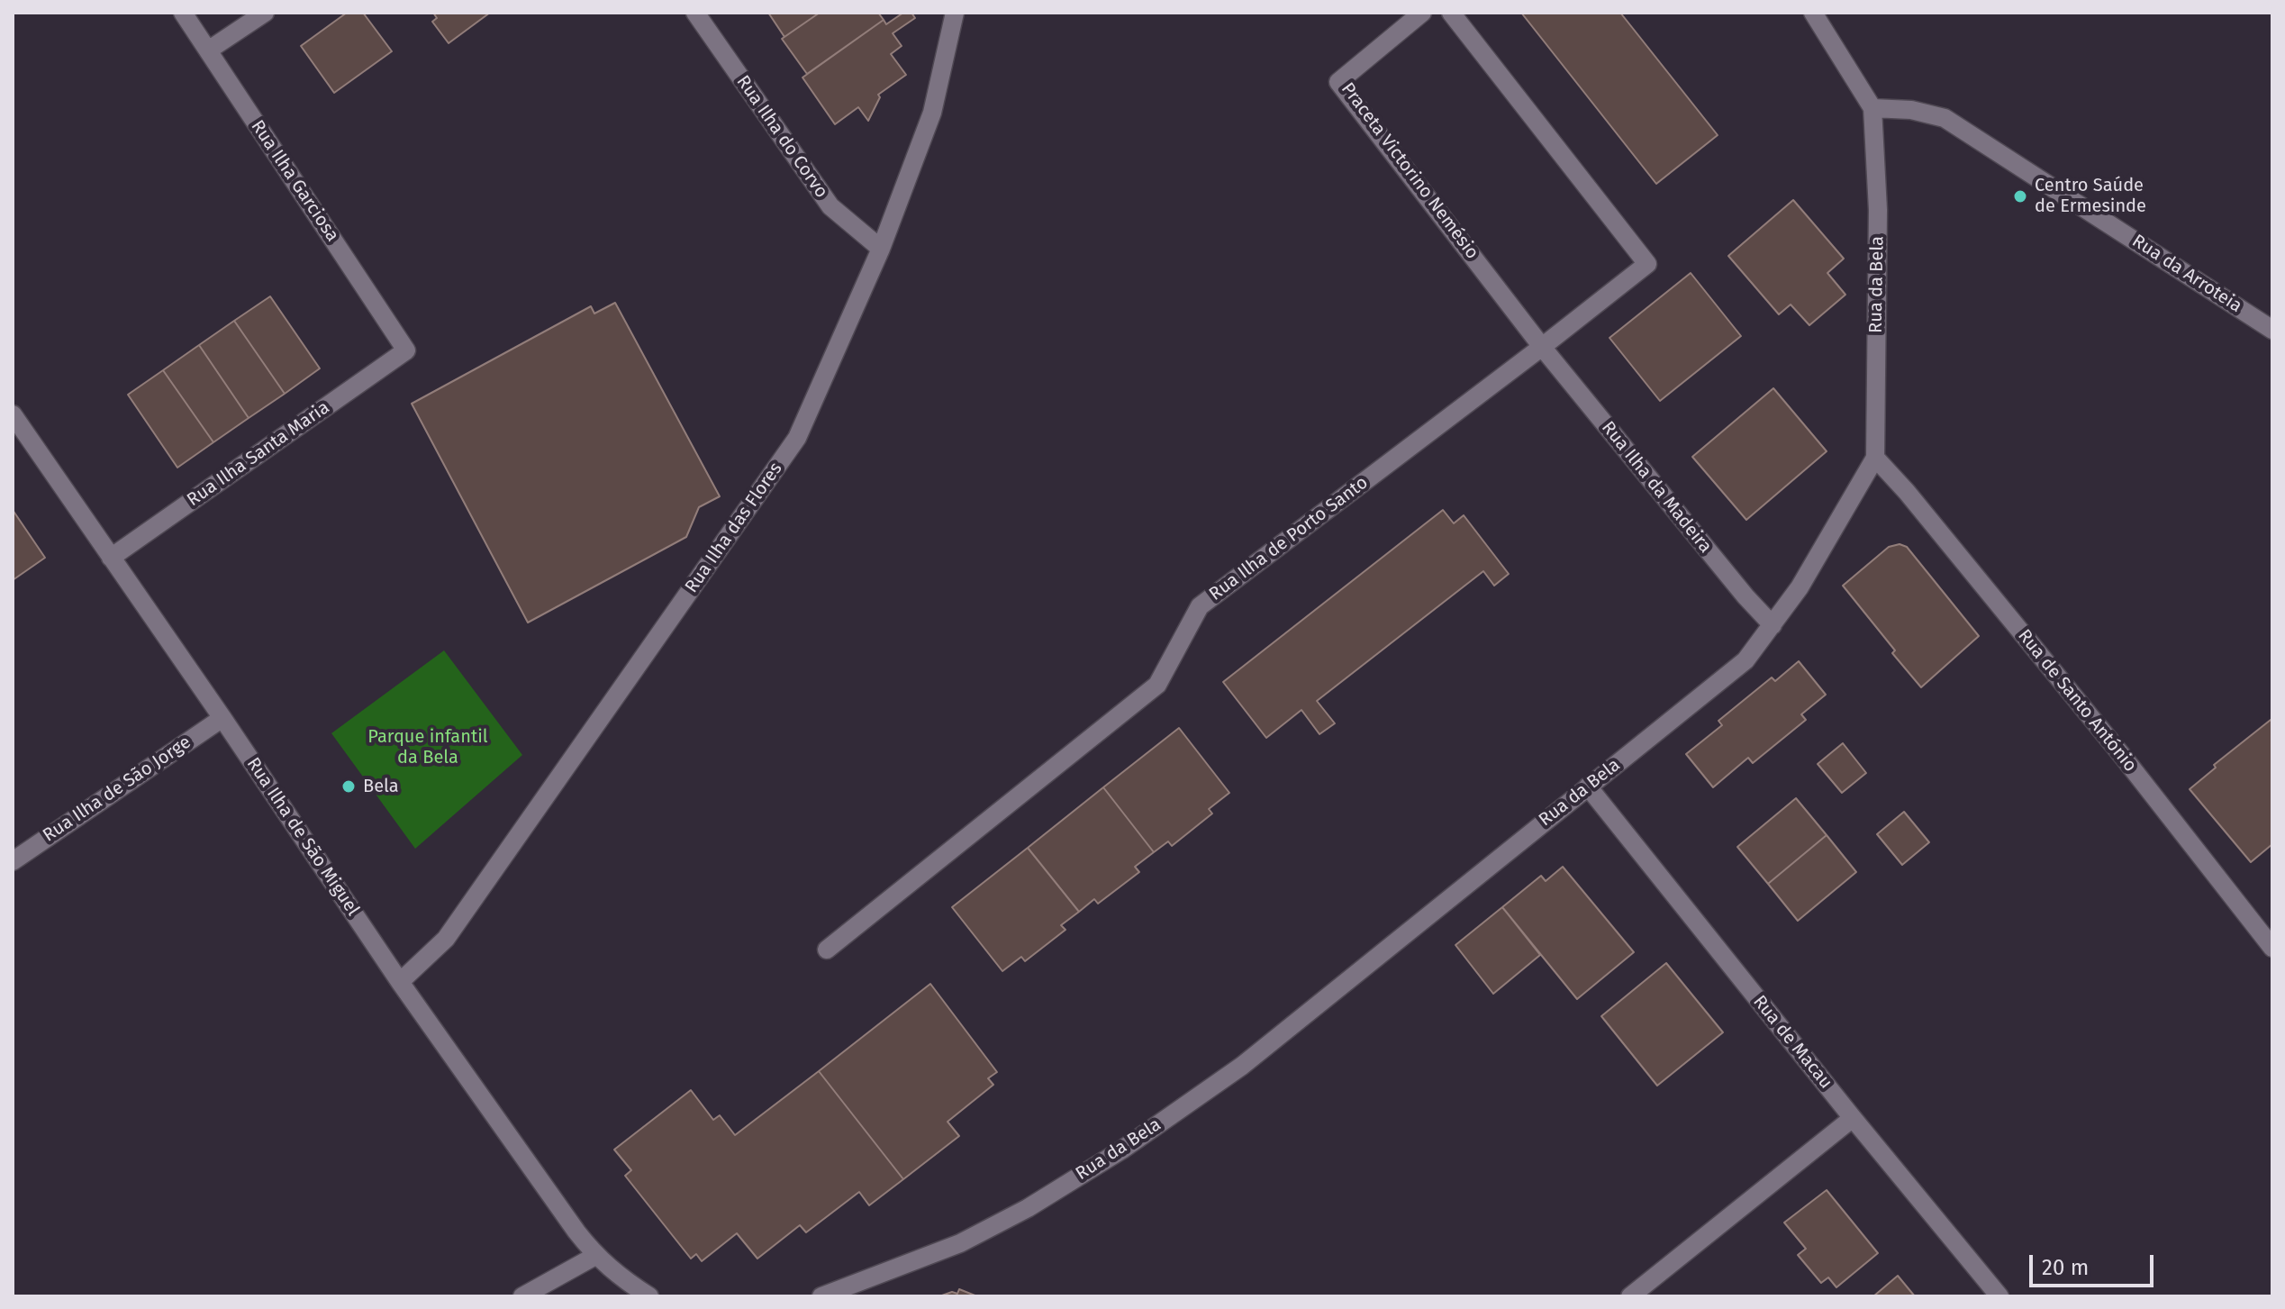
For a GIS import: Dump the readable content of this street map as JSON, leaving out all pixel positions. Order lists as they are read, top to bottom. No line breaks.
{"streets":{"street":["Rua Ilha do Corvo","Praceta Victorino Nemésio","Rua Ilha Garciosa","Rua da Arroteia","Rua da Bela","Rua Ilha Santa Maria","Rua Ilha da Madeira","Rua Ilha das Flores","Rua Ilha de Porto Santo","Rua de Santo António","Rua Ilha de São Jorge","Rua Ilha de São Miguel","Rua de Macau"]},"crossings":[["Rua Ilha do Corvo","Rua Ilha das Flores"],["Praceta Victorino Nemésio","Rua Ilha da Madeira"],["Praceta Victorino Nemésio","Rua Ilha de Porto Santo"],["Rua Ilha Garciosa","Rua Ilha Santa Maria"],["Rua da Arroteia","Rua da Bela"],["Rua da Bela","Rua Ilha da Madeira"],["Rua da Bela","Rua de Santo António"],["Rua da Bela","Rua de Macau"],["Rua Ilha Santa Maria","Rua Ilha de São Miguel"],["Rua Ilha da Madeira","Rua Ilha de Porto Santo"],["Rua Ilha das Flores","Rua Ilha de São Miguel"],["Rua Ilha de São Jorge","Rua Ilha de São Miguel"]],"parks":["Parque infantil da Bela"],"places":["Centro Saúde de Ermesinde","Bela"],"scale_bar":"20 m"}
